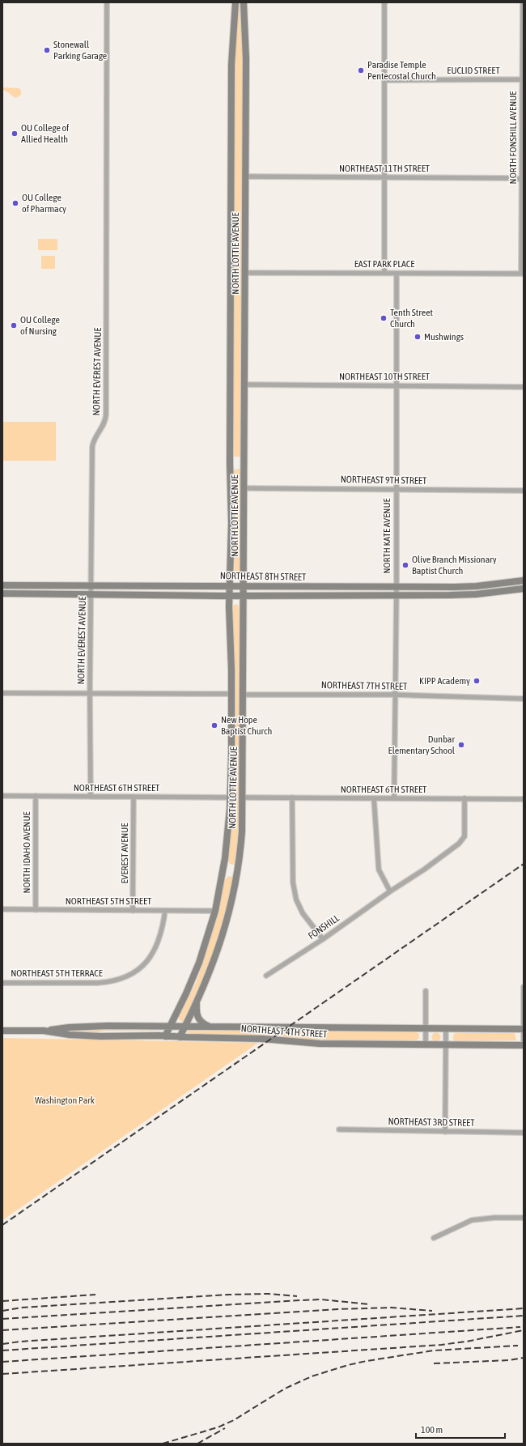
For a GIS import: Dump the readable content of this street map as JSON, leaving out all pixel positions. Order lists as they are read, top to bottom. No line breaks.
{"streets":{"main road":["NORTH LOTTIE AVENUE","NORTHEAST 8TH STREET","NORTHEAST 4TH STREET"],"street":["EUCLID STREET","NORTH FONSHILL AVENUE","NORTHEAST 11TH STREET","EAST PARK PLACE","NORTH EVEREST AVENUE","NORTHEAST 10TH STREET","NORTHEAST 9TH STREET","NORTH KATE AVENUE","NORTHEAST 7TH STREET","NORTHEAST 6TH STREET","NORTH IDAHO AVENUE","EVEREST AVENUE","NORTHEAST 5TH STREET","FONSHILL","NORTHEAST 5TH TERRACE","NORTHEAST 3RD STREET"]},"crossings":[["EUCLID STREET","NORTH FONSHILL AVENUE"],["NORTH FONSHILL AVENUE","NORTHEAST 11TH STREET"],["NORTH FONSHILL AVENUE","EAST PARK PLACE"],["NORTHEAST 11TH STREET","NORTH LOTTIE AVENUE"],["NORTH LOTTIE AVENUE","EAST PARK PLACE"],["NORTH LOTTIE AVENUE","NORTHEAST 10TH STREET"],["NORTH LOTTIE AVENUE","NORTHEAST 9TH STREET"],["NORTH LOTTIE AVENUE","NORTHEAST 8TH STREET"],["NORTH LOTTIE AVENUE","NORTHEAST 7TH STREET"],["NORTH LOTTIE AVENUE","NORTHEAST 6TH STREET"],["NORTH LOTTIE AVENUE","NORTHEAST 5TH STREET"],["NORTH LOTTIE AVENUE","NORTHEAST 4TH STREET"],["EAST PARK PLACE","NORTH KATE AVENUE"],["NORTH EVEREST AVENUE","NORTHEAST 8TH STREET"],["NORTH EVEREST AVENUE","NORTHEAST 6TH STREET"],["NORTHEAST 10TH STREET","NORTH KATE AVENUE"],["NORTHEAST 9TH STREET","NORTH KATE AVENUE"],["NORTH KATE AVENUE","NORTHEAST 8TH STREET"],["NORTH KATE AVENUE","NORTHEAST 7TH STREET"],["NORTH KATE AVENUE","NORTHEAST 6TH STREET"],["NORTHEAST 6TH STREET","NORTH IDAHO AVENUE"],["NORTHEAST 6TH STREET","EVEREST AVENUE"],["NORTH IDAHO AVENUE","NORTHEAST 5TH STREET"],["EVEREST AVENUE","NORTHEAST 5TH STREET"],["NORTHEAST 5TH STREET","NORTHEAST 5TH TERRACE"]],"parks":["Washington Park"],"places":["Stonewall Parking Garage","Paradise Temple Pentecostal Church","OU College of Allied Health","OU College of Pharmacy","Tenth Street Church","OU College of Nursing","Mushwings","Olive Branch Missionary Baptist Church","KIPP Academy","New Hope Baptist Church","Dunbar Elementary School"],"scale_bar":"100 m"}
